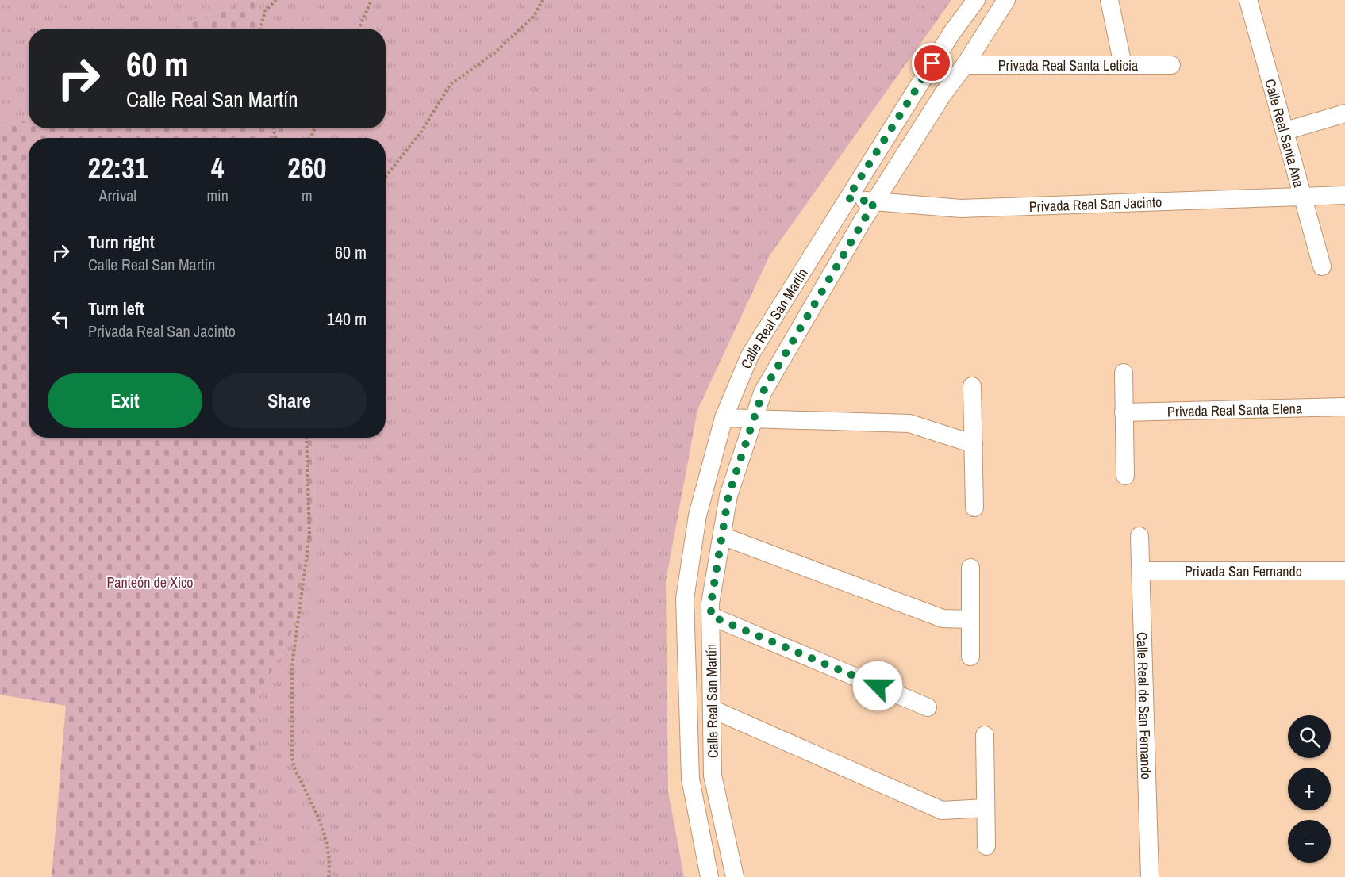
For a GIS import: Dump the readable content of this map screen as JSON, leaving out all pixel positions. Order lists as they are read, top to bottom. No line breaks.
{"streets":{"street":["Privada Real Santa Leticia","Calle Real Santa Ana","Privada Real San Jacinto","Calle Real San Martín","Privada Real Santa Elena","Privada San Fernando","Calle Real de San Fernando"]},"crossings":[["Privada Real Santa Leticia","Calle Real San Martín"],["Calle Real Santa Ana","Privada Real San Jacinto"],["Privada Real San Jacinto","Calle Real San Martín"],["Privada San Fernando","Calle Real de San Fernando"]],"parks":["Panteón de Xico"],"page":{"turn":["60 m","Calle Real San Martín"],"eta":["22:31","Arrival","4","min","260","m"],"list":[{"name":"Turn right","note":"Calle Real San Martín","value":"60 m"},{"name":"Turn left","note":"Privada Real San Jacinto","value":"140 m"}],"buttons":["Exit","Share"],"map_buttons":["+","−"]}}
